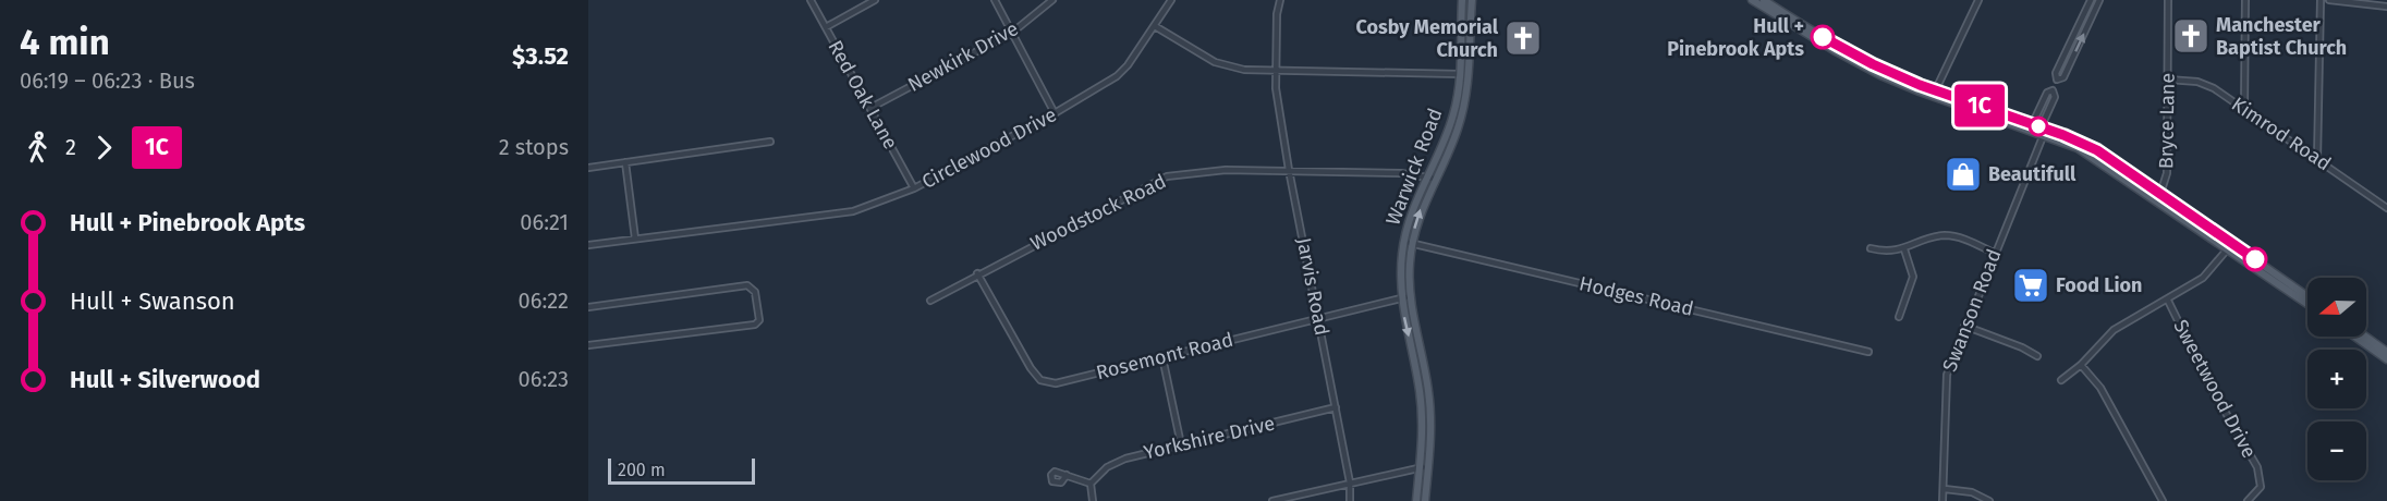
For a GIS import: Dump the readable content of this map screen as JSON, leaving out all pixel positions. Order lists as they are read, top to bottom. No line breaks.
{"streets":{"main road":["Warwick Road"],"street":["Newkirk Drive","Red Oak Lane","Bryce Lane","Kimrod Road","Circlewood Drive","Woodstock Road","Jarvis Road","Hodges Road","Swanson Road","Rosemont Road","Sweetwood Drive","Yorkshire Drive"]},"crossings":[["Newkirk Drive","Red Oak Lane"],["Red Oak Lane","Circlewood Drive"],["Bryce Lane","Kimrod Road"],["Warwick Road","Woodstock Road"],["Warwick Road","Hodges Road"],["Warwick Road","Rosemont Road"],["Woodstock Road","Jarvis Road"],["Woodstock Road","Rosemont Road"],["Jarvis Road","Rosemont Road"],["Jarvis Road","Yorkshire Drive"]],"places":{"church":["Manchester Baptist Church","Cosby Memorial Church"],"other":["Hull + Pinebrook Apts"],"shop":["Beautifull"],"supermarket":["Food Lion"]},"lines":["bus line 1C"],"scale_bar":"200 m","north":"left","page":{"heading":["4 min","06:19 – 06:23 · Bus","$3.52"],"on_map":"1C","legs":["2","1C","2 stops"],"list":[{"name":"Hull + Pinebrook Apts","value":"06:21"},{"name":"Hull + Swanson","value":"06:22"},{"name":"Hull + Silverwood","value":"06:23"}],"map_buttons":["+","−"],"scale":"200 m"}}
